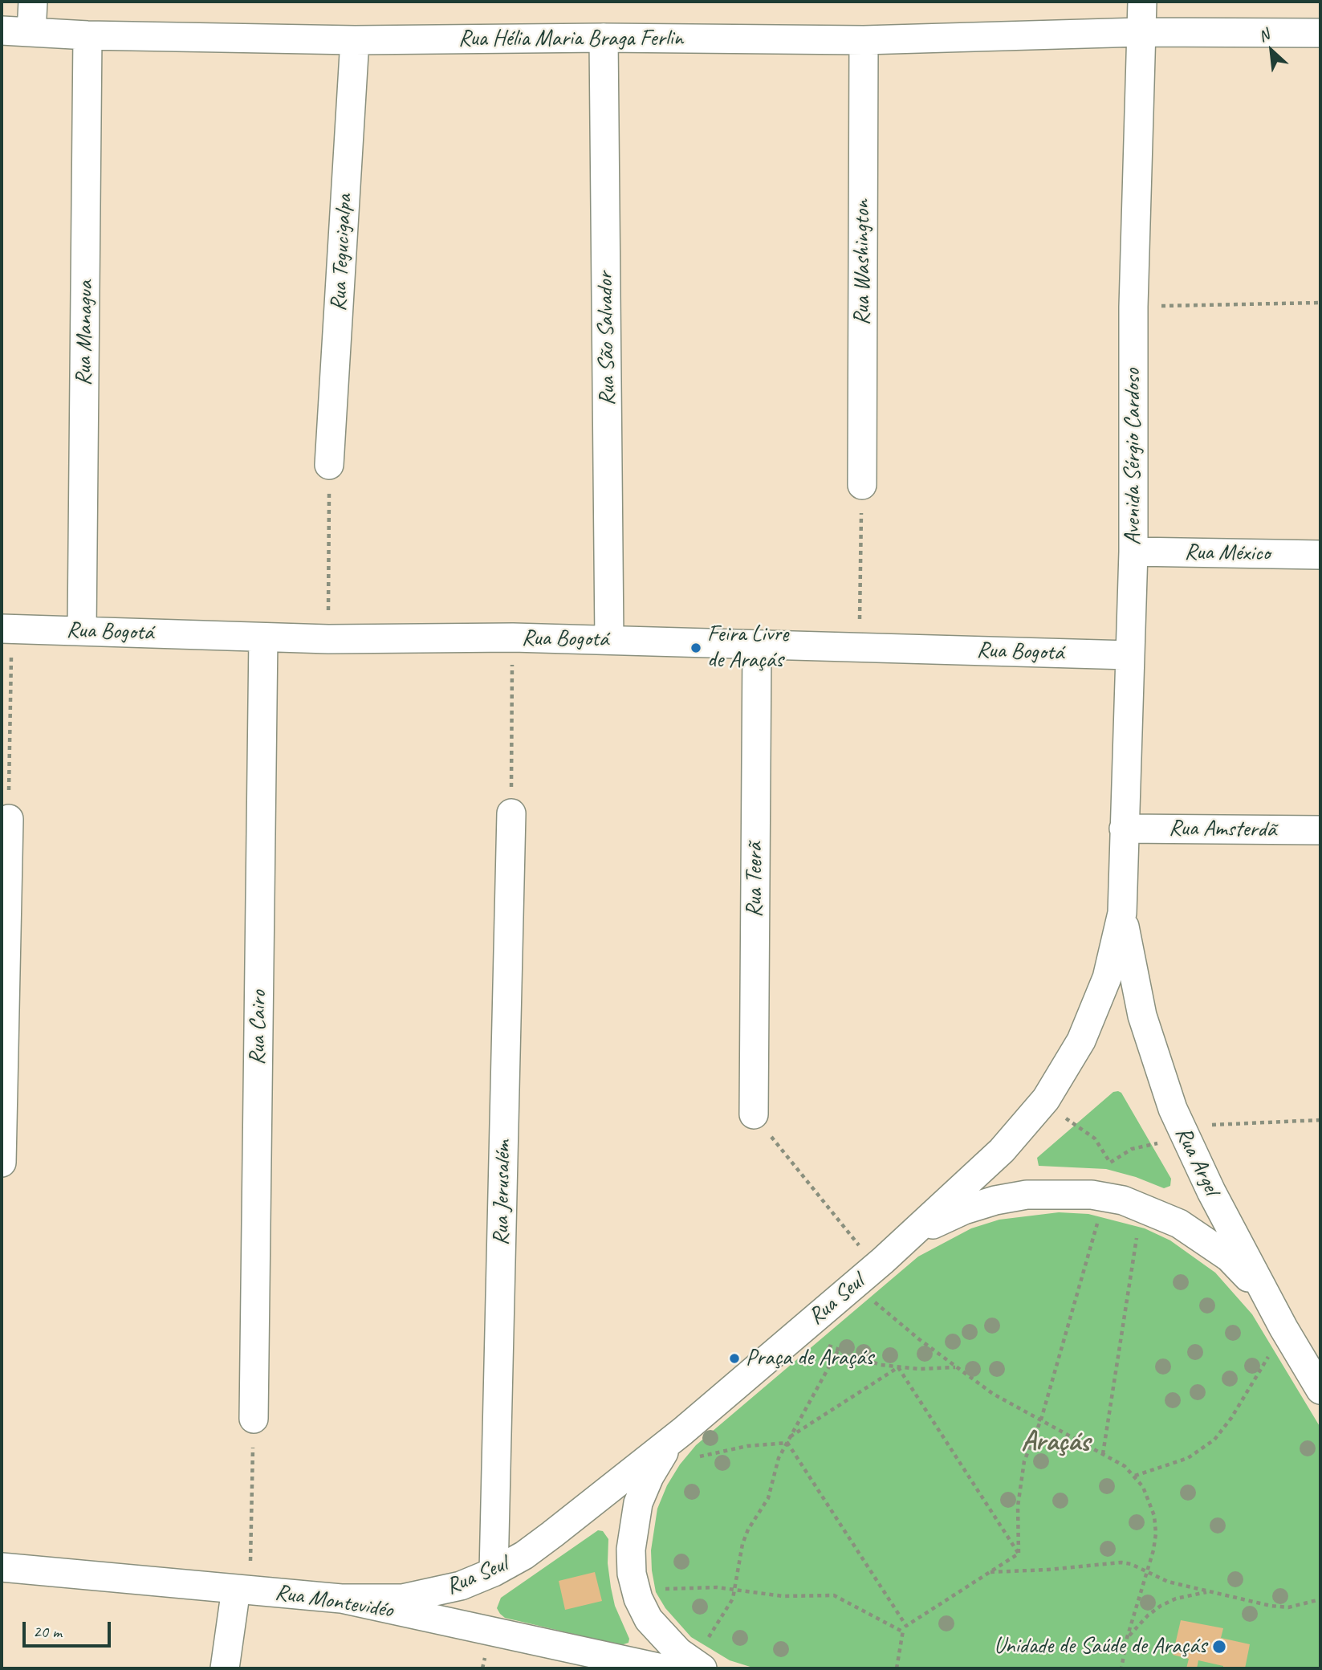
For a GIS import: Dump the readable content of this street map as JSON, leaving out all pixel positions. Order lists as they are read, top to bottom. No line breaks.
{"streets":{"street":["Rua Hélia Maria Braga Ferlin","Rua Tegucigalpa","Rua Washington","Rua Managua","Rua São Salvador","Avenida Sérgio Cardoso","Rua México","Rua Bogotá","Rua Amsterdã","Rua Teerã","Rua Cairo","Rua Argel","Rua Jerusalém","Rua Seul","Rua Montevidéo"]},"crossings":[["Rua Hélia Maria Braga Ferlin","Rua Tegucigalpa"],["Rua Hélia Maria Braga Ferlin","Rua Washington"],["Rua Hélia Maria Braga Ferlin","Rua Managua"],["Rua Hélia Maria Braga Ferlin","Rua São Salvador"],["Rua Hélia Maria Braga Ferlin","Avenida Sérgio Cardoso"],["Rua Managua","Rua Bogotá"],["Rua São Salvador","Rua Bogotá"],["Avenida Sérgio Cardoso","Rua México"],["Avenida Sérgio Cardoso","Rua Bogotá"],["Avenida Sérgio Cardoso","Rua Amsterdã"],["Avenida Sérgio Cardoso","Rua Argel"],["Avenida Sérgio Cardoso","Rua Seul"],["Rua Bogotá","Rua Teerã"],["Rua Bogotá","Rua Cairo"],["Rua Argel","Rua Seul"],["Rua Jerusalém","Rua Seul"],["Rua Seul","Rua Montevidéo"]],"districts":["Araçás"],"places":["Feira Livre de Araçás","Praça de Araçás","Unidade de Saúde de Araçás"],"scale_bar":"20 m","north":"top left"}
